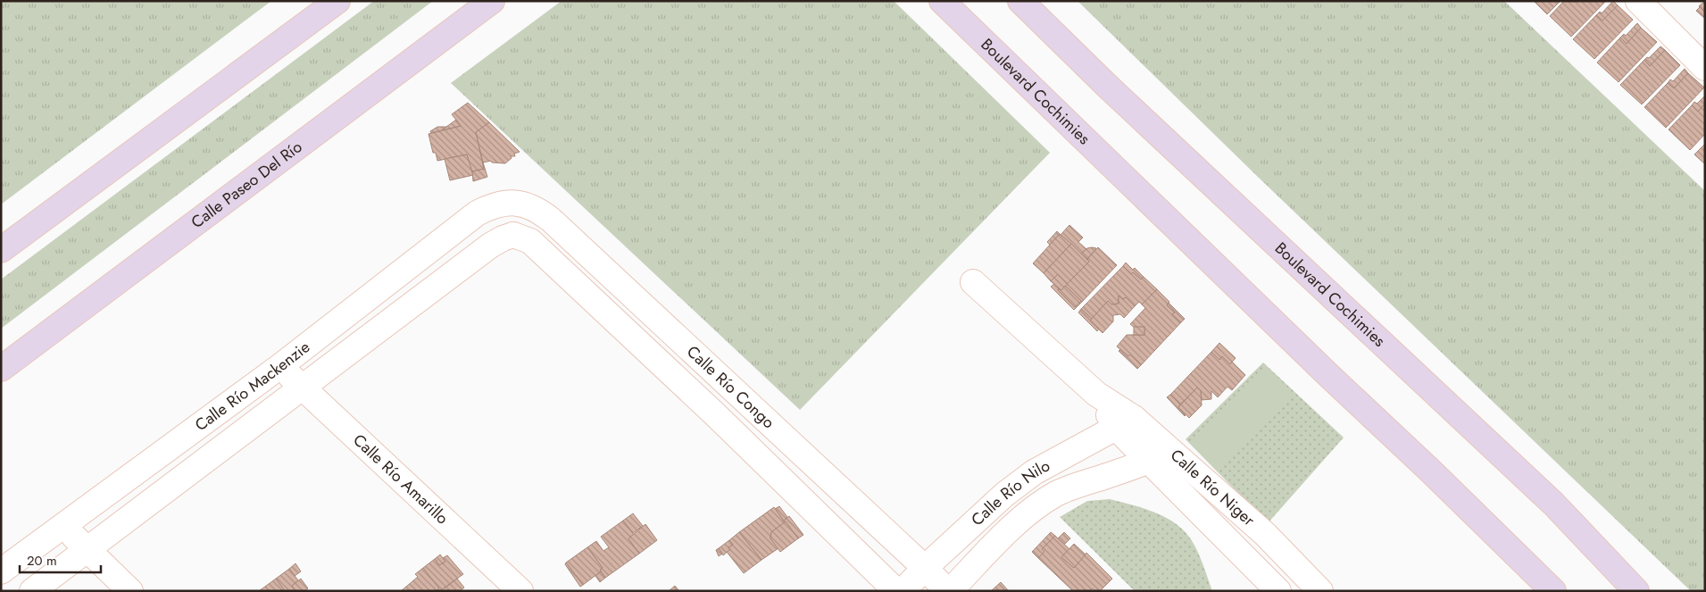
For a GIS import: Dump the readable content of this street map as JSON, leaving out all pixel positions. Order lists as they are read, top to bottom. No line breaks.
{"streets":{"main road":["Boulevard Cochimies","Calle Paseo Del Río"],"street":["Calle Río Mackenzie","Calle Río Congo","Calle Río Amarillo","Calle Río Niger","Calle Río Nilo"]},"crossings":[["Calle Río Mackenzie","Calle Río Congo"],["Calle Río Mackenzie","Calle Río Amarillo"],["Calle Río Congo","Calle Río Nilo"],["Calle Río Niger","Calle Río Nilo"]],"scale_bar":"20 m"}
